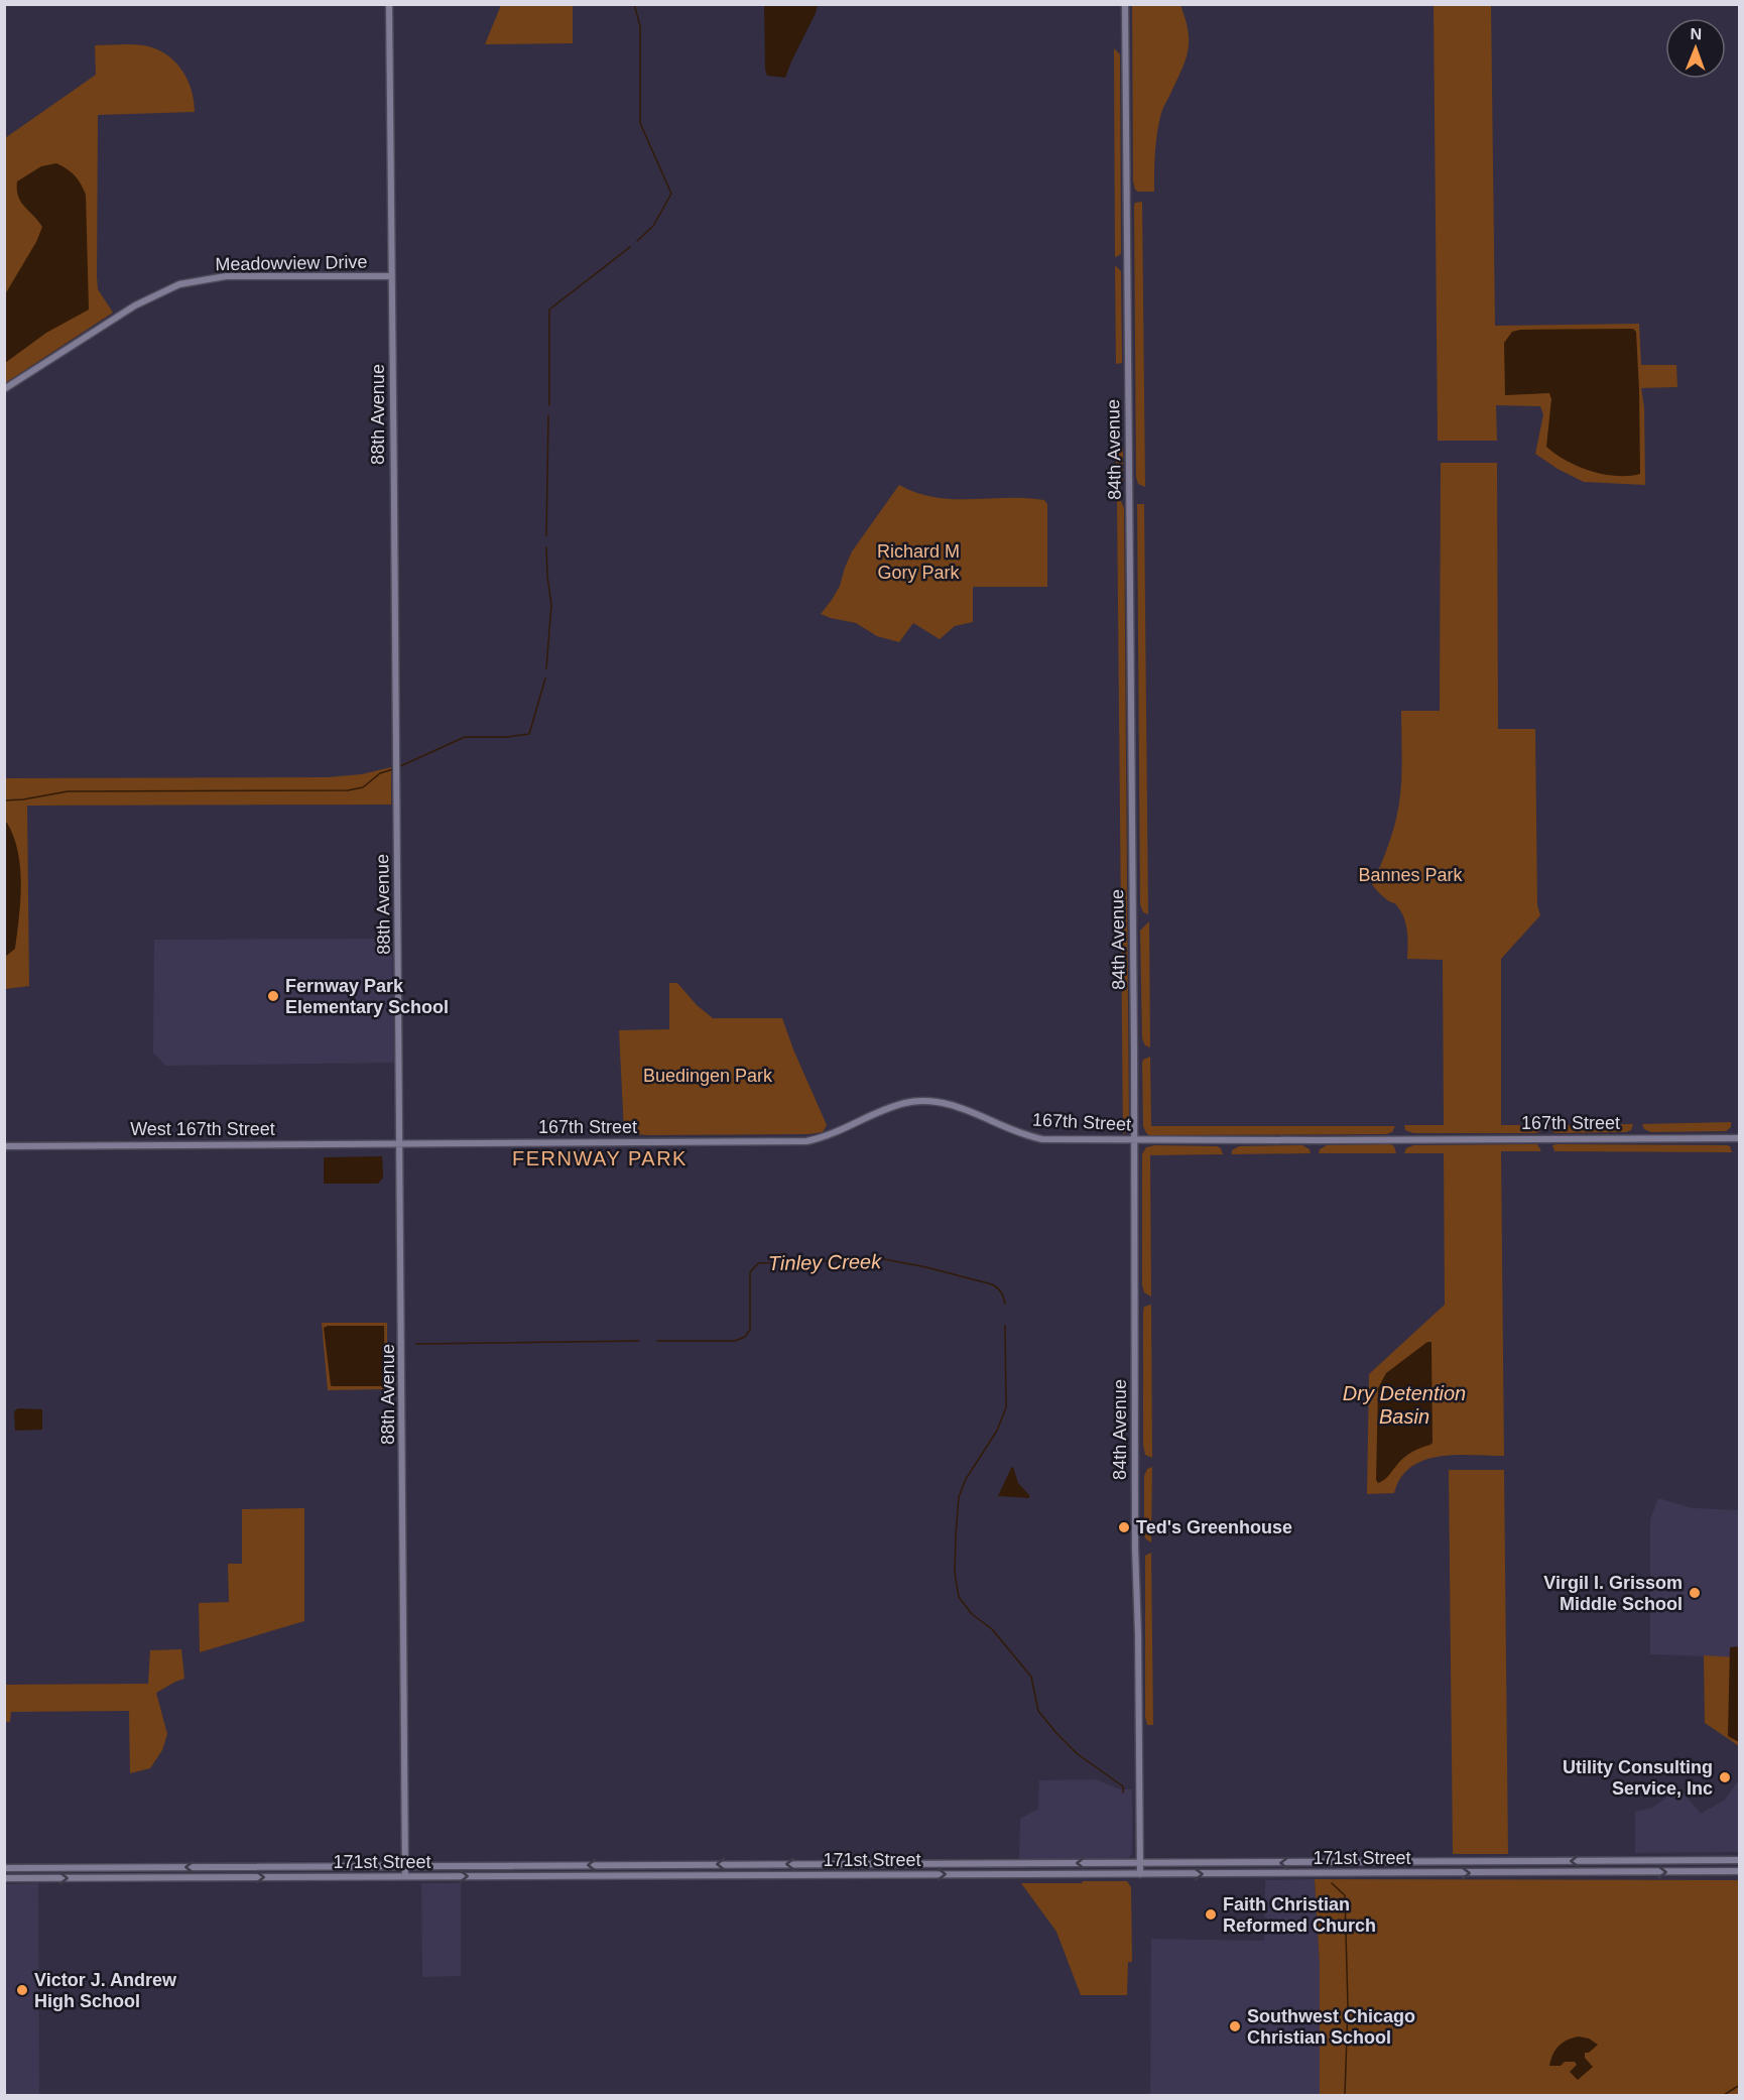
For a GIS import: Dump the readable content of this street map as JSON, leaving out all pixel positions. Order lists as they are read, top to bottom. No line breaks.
{"streets":{"street":["Meadowview Drive","88th Avenue","84th Avenue","167th Street","West 167th Street","171st Street"]},"crossings":[["Meadowview Drive","88th Avenue"],["88th Avenue","167th Street"],["88th Avenue","West 167th Street"],["88th Avenue","171st Street"],["84th Avenue","167th Street"],["84th Avenue","171st Street"],["167th Street","West 167th Street"]],"districts":["FERNWAY PARK"],"water":["Tinley Creek","Dry Detention Basin"],"parks":["Richard M Gory Park","Bannes Park","Buedingen Park"],"places":["Fernway Park Elementary School","Ted's Greenhouse","Virgil I. Grissom Middle School","Utility Consulting Service, Inc","Faith Christian Reformed Church","Victor J. Andrew High School","Southwest Chicago Christian School"],"north":"top"}
